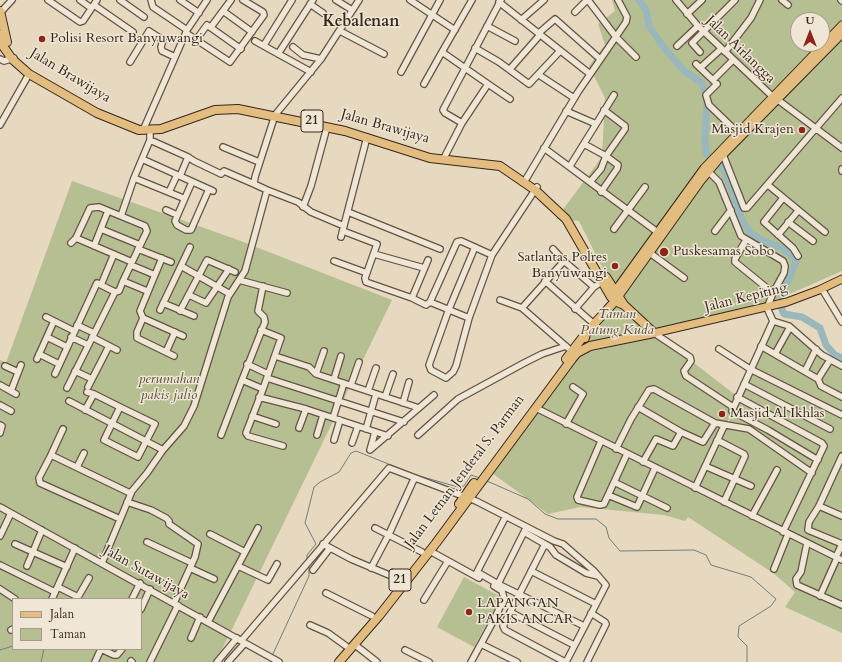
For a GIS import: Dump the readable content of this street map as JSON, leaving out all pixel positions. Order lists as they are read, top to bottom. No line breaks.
{"streets":{"highway":["Jalan Brawijaya","21","Jalan Letnan Jenderal S. Parman"],"main road":["Jalan Kepiting"],"street":["Jalan Airlangga","Jalan Sutawijaya"]},"crossings":[["Jalan Brawijaya","21"],["21","Jalan Kepiting"],["21","Jalan Letnan Jenderal S. Parman"]],"districts":["Kebalenan"],"parks":["Taman Patung Kuda","perumahan pakis jalio"],"places":["Polisi Resort Banyuwangi","Masjid Krajen","Puskesamas Sobo","Satlantas Polres Banyuwangi","Masjid Al Ikhlas","LAPANGAN PAKIS ANCAR"],"legend":["Jalan","Taman"],"north":"top"}
